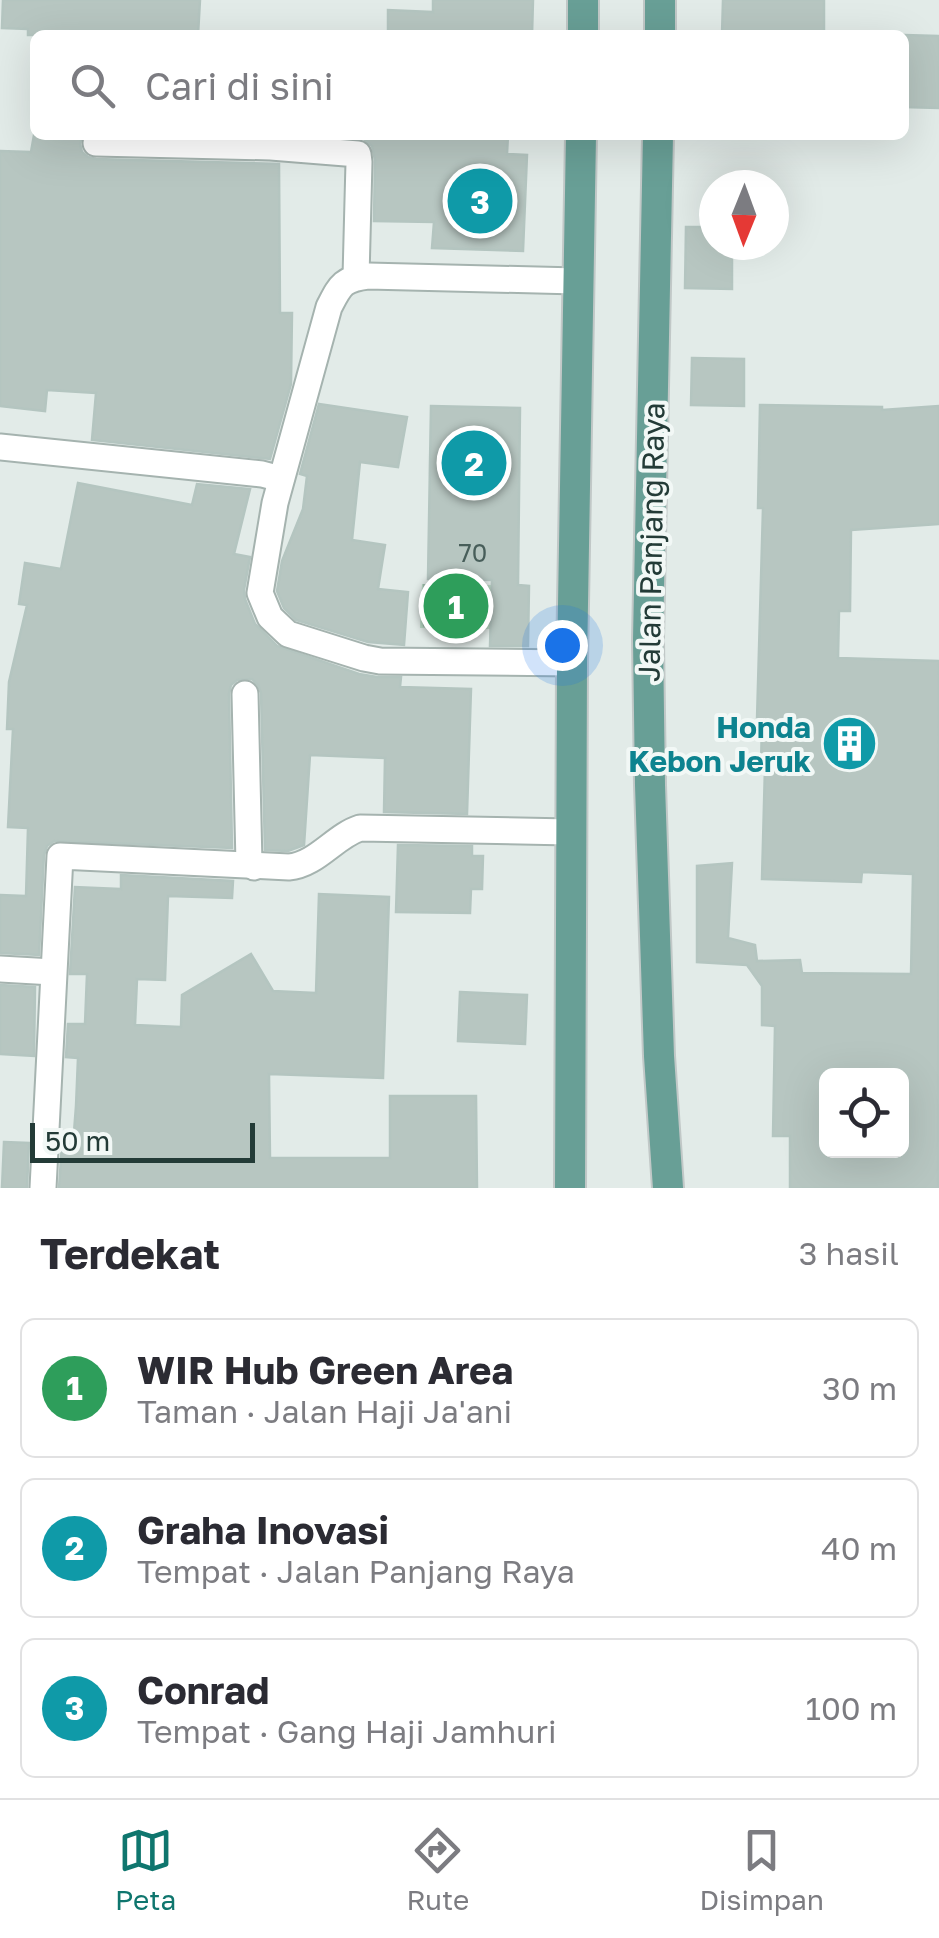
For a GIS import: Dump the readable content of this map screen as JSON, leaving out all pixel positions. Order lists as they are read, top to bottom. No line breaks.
{"streets":{"main road":["Jalan Panjang Raya"]},"places":{"building":["Honda Kebon Jeruk"]},"house_numbers":["70"],"scale_bar":"50 m","north":"bottom","page":{"search":"Cari di sini","pins":["3","2","1"],"scale":"50 m","heading":["Terdekat","3 hasil"],"list":[{"mark":"1","name":"WIR Hub Green Area","note":"Taman · Jalan Haji Ja'ani","value":"30 m"},{"mark":"2","name":"Graha Inovasi","note":"Tempat · Jalan Panjang Raya","value":"40 m"},{"mark":"3","name":"Conrad","note":"Tempat · Gang Haji Jamhuri","value":"100 m"}],"nav":["Peta","Rute","Disimpan"]}}
